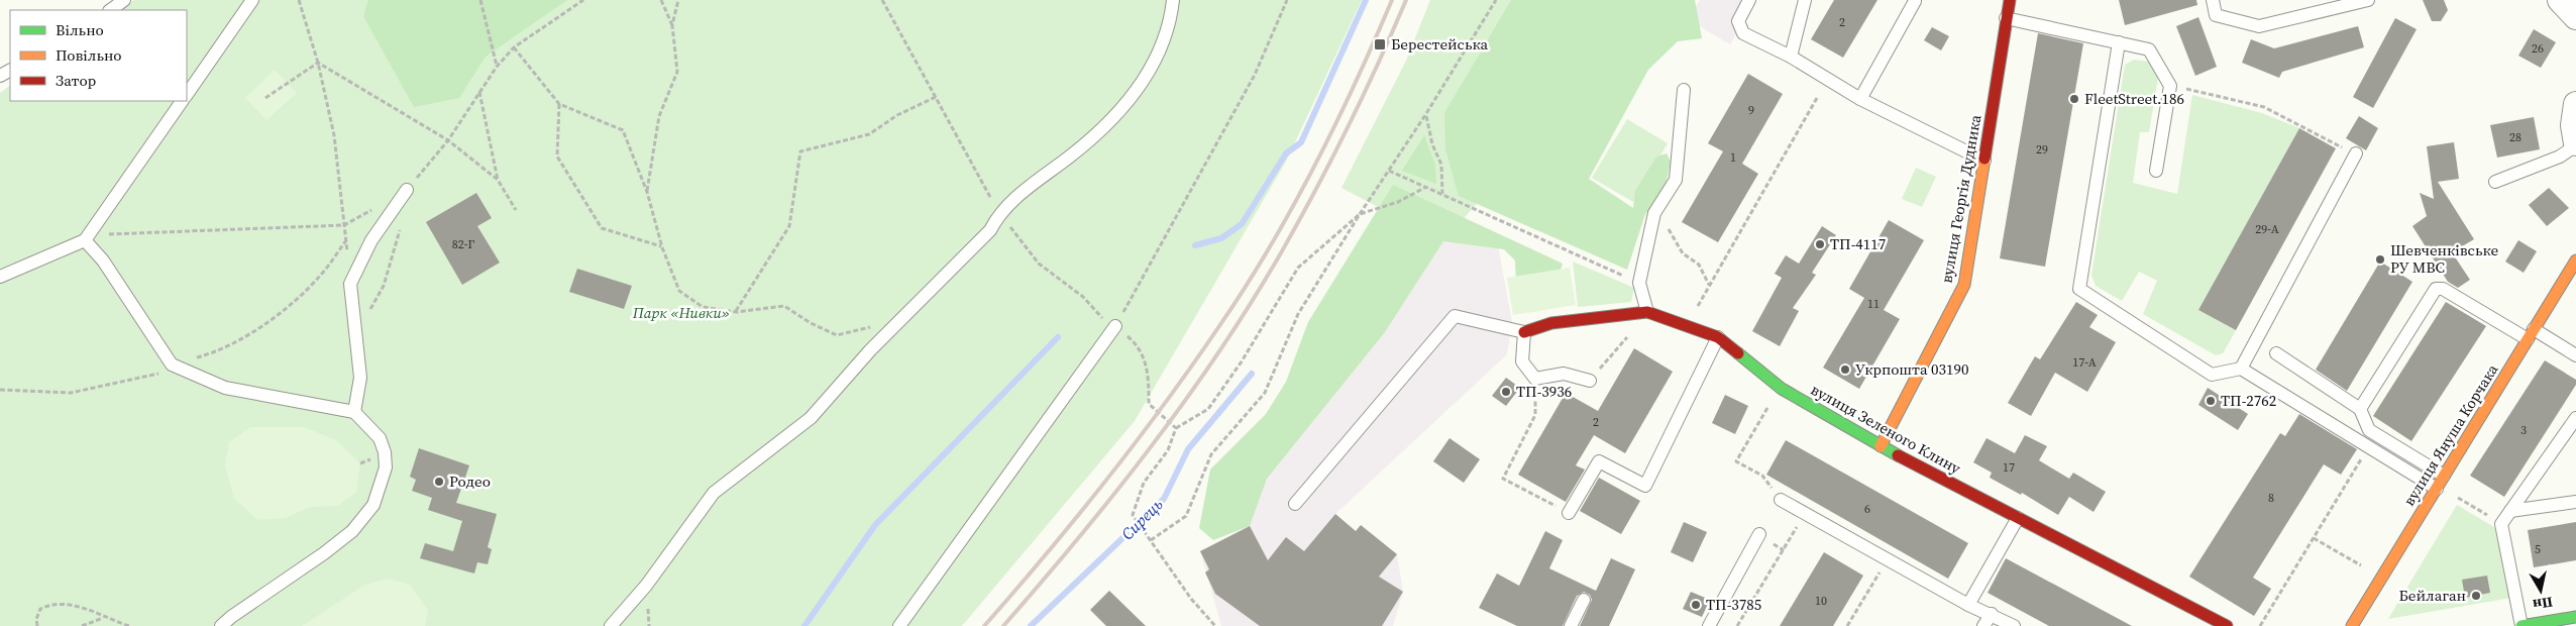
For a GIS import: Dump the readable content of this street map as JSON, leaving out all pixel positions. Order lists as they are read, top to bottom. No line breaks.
{"streets":{"street":["вулиця Георгія Дудника","вулиця Зеленого Клину","вулиця Януша Корчака"]},"crossings":[["вулиця Георгія Дудника","вулиця Зеленого Клину"]],"water":["Сирець"],"parks":["Парк «Нивки»"],"places":{"transit":["Берестейська"],"other":["FleetStreet.186","ТП-4117","Шевченківське РУ МВС","Укрпошта 03190","ТП-3936","ТП-2762","Родео","Бейлаган","ТП-3785"]},"house_numbers":["2","26","9","28","29","1","29-А","82-Г","11","17-А","2","3","17","8","6","5","10"],"legend":["Вільно","Повільно","Затор"],"north":"bottom"}
